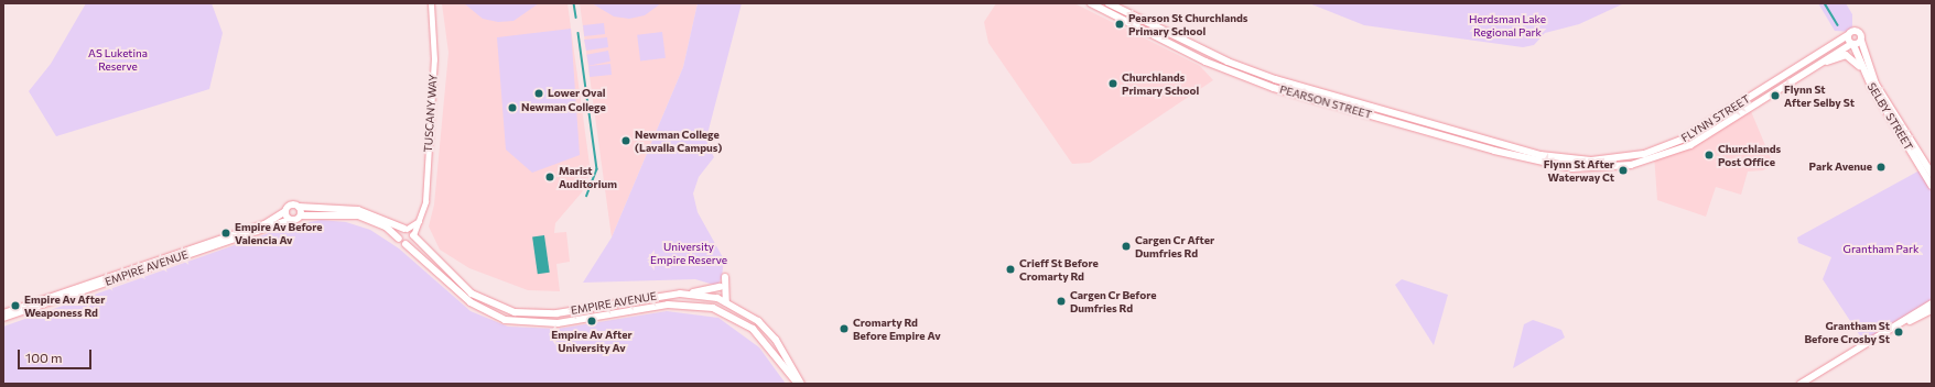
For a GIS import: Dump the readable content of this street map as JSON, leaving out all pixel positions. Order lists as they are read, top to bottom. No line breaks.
{"streets":{"main road":["PEARSON STREET","SELBY STREET","FLYNN STREET","EMPIRE AVENUE"],"street":["TUSCANY WAY"]},"crossings":[["PEARSON STREET","FLYNN STREET"],["TUSCANY WAY","EMPIRE AVENUE"],["SELBY STREET","FLYNN STREET"]],"parks":["Herdsman Lake Regional Park","AS Luketina Reserve","University Empire Reserve","Grantham Park"],"places":["Pearson St Churchlands Primary School","Churchlands Primary School","Lower Oval","Flynn St After Selby St","Newman College","Newman College (Lavalla Campus)","Churchlands Post Office","Park Avenue","Flynn St After Waterway Ct","Marist Auditorium","Empire Av Before Valencia Av","Cargen Cr After Dumfries Rd","Crieff St Before Cromarty Rd","Cargen Cr Before Dumfries Rd","Empire Av After Weaponess Rd","Empire Av After University Av","Cromarty Rd Before Empire Av","Grantham St Before Crosby St"],"scale_bar":"100 m"}
